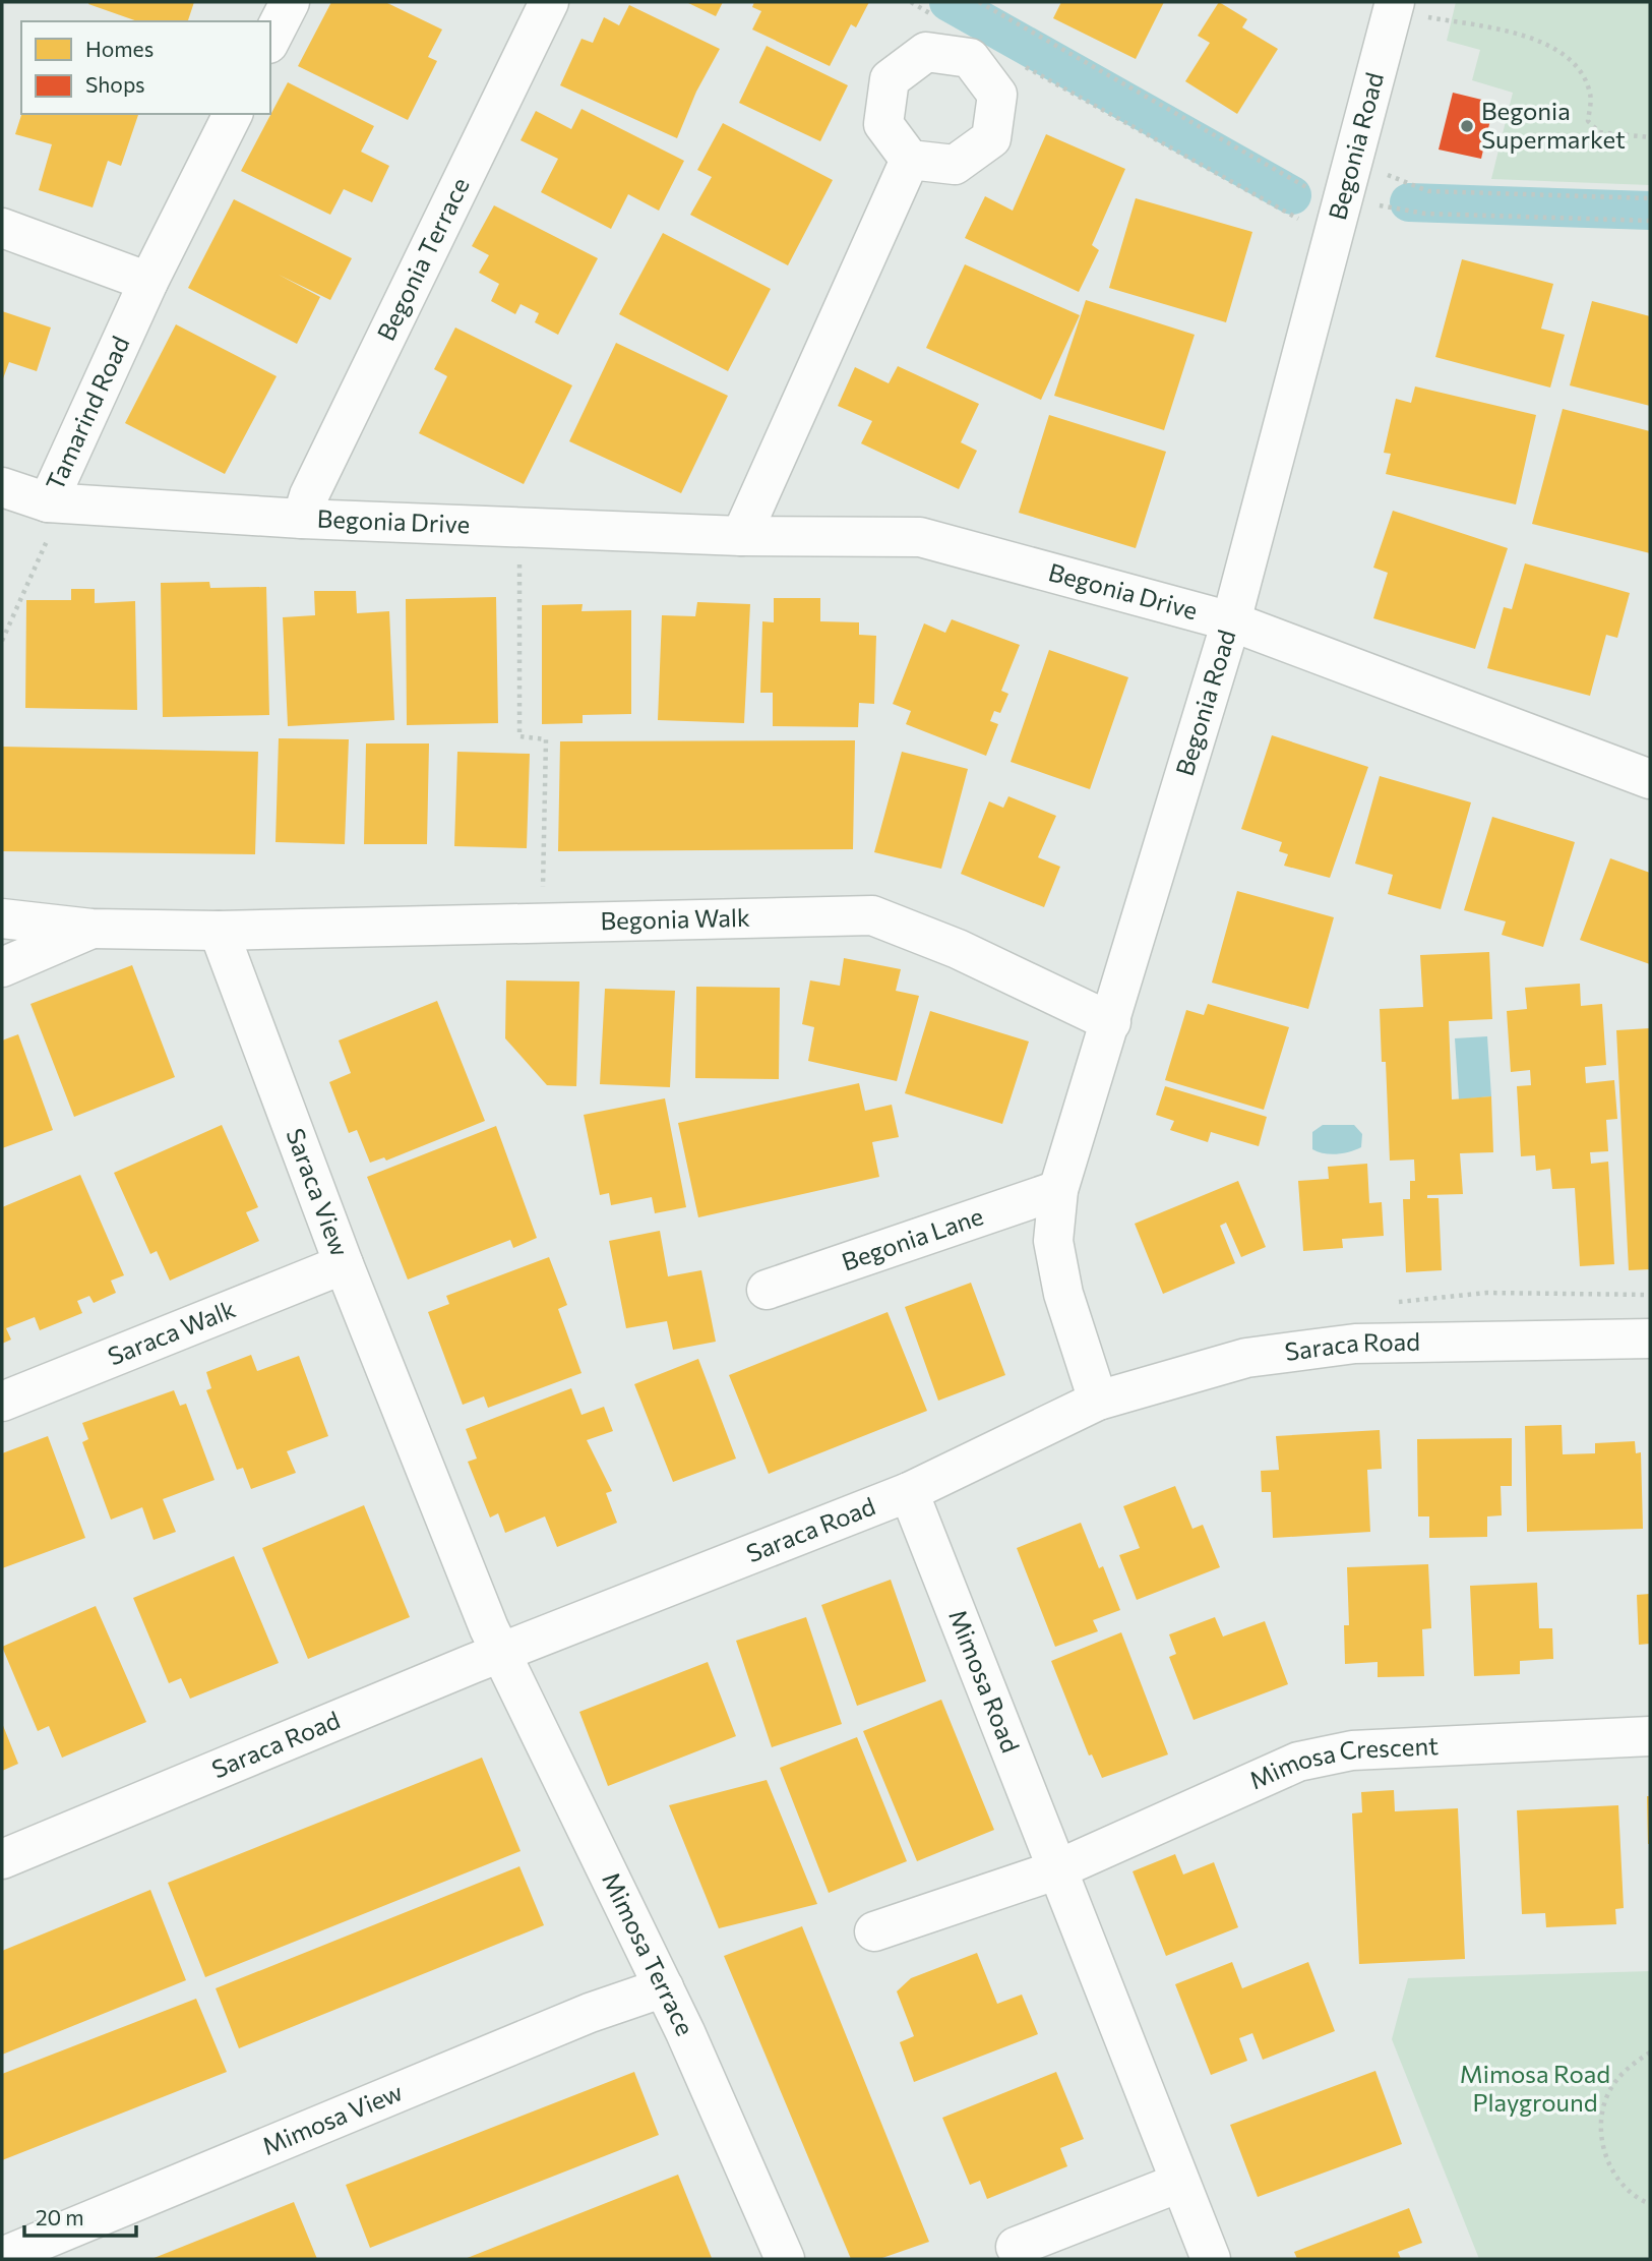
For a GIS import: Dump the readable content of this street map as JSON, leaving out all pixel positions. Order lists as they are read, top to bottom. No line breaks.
{"streets":{"street":["Begonia Road","Begonia Terrace","Tamarind Road","Begonia Drive","Begonia Walk","Saraca View","Begonia Lane","Saraca Walk","Saraca Road","Mimosa Road","Mimosa Crescent","Mimosa Terrace","Mimosa View"]},"crossings":[["Begonia Road","Begonia Drive"],["Begonia Road","Begonia Walk"],["Begonia Road","Begonia Lane"],["Begonia Road","Saraca Road"],["Begonia Terrace","Begonia Drive"],["Tamarind Road","Begonia Drive"],["Begonia Walk","Saraca View"],["Saraca View","Saraca Walk"],["Saraca View","Saraca Road"],["Saraca View","Mimosa Terrace"],["Saraca Road","Mimosa Road"],["Saraca Road","Mimosa Terrace"],["Mimosa Road","Mimosa Crescent"],["Mimosa Terrace","Mimosa View"]],"parks":["Mimosa Road Playground"],"places":["Begonia Supermarket"],"legend":["Homes","Shops"],"scale_bar":"20 m"}
